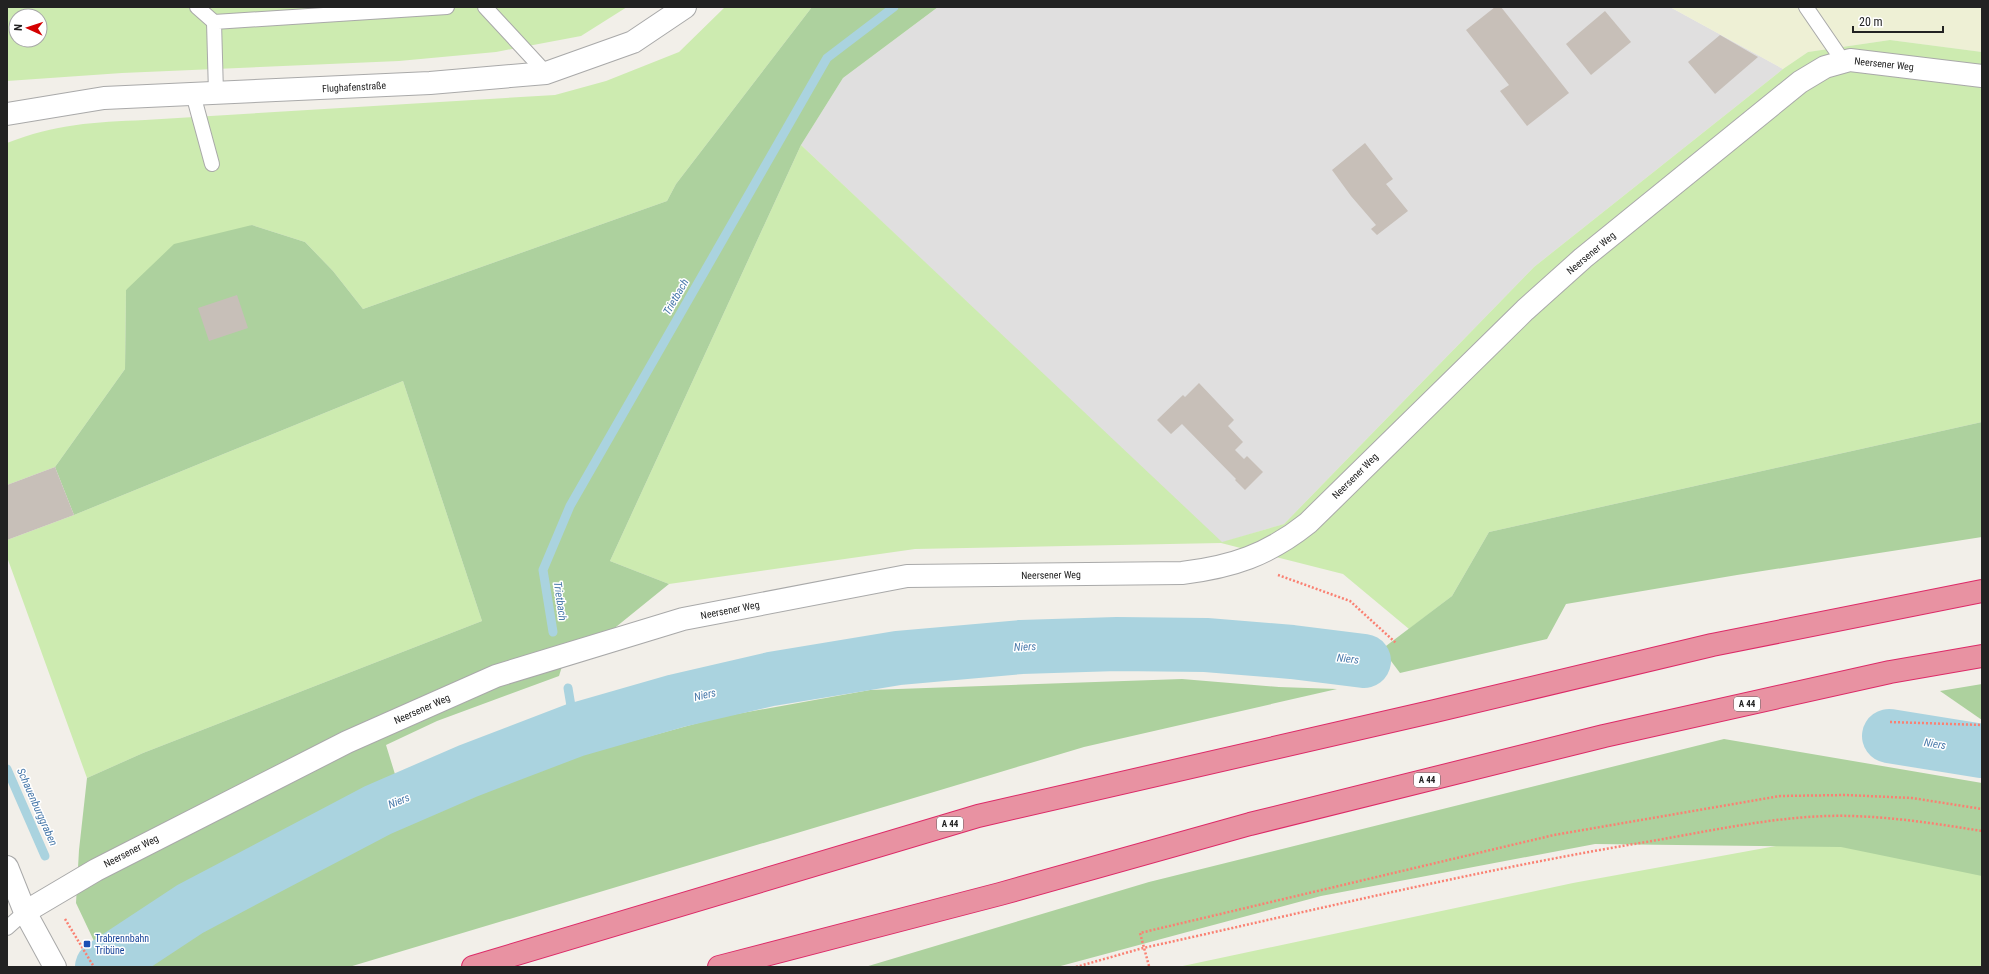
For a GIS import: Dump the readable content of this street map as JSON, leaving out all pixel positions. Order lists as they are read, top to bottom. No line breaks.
{"streets":{"highway":["A 44"],"street":["Neersener Weg","Flughafenstraße"]},"water":["Trietbach","Niers","Schauenburggraben"],"places":{"transit":["Trabrennbahn Tribüne"]},"scale_bar":"20 m","north":"left"}
